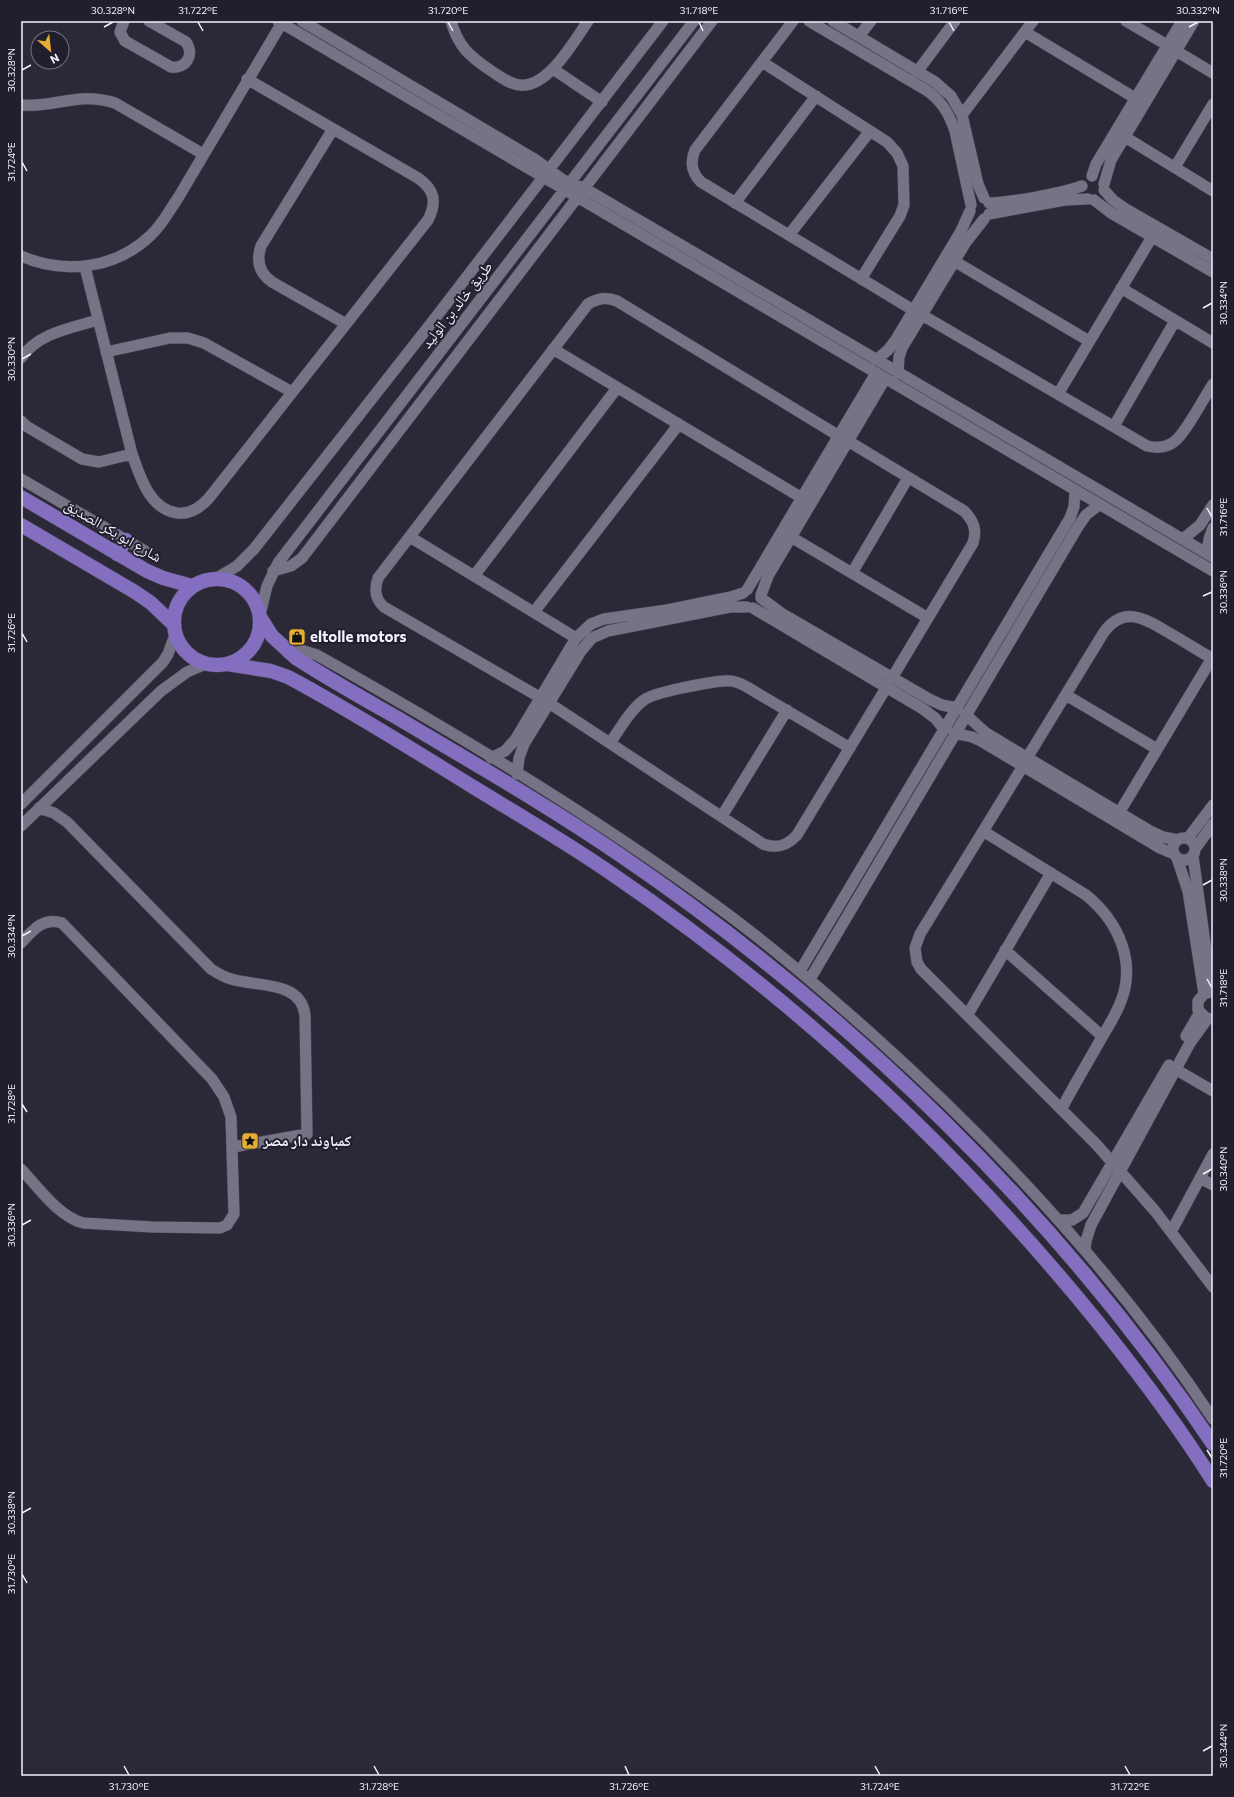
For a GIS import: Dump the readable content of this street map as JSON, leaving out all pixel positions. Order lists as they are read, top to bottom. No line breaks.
{"streets":{"main road":["شارع ابو بكر الصديق"],"street":["طريق خالد بن الوليد"]},"crossings":[["طريق خالد بن الوليد","شارع ابو بكر الصديق"]],"places":{"shop":["eltolle motors"],"place":["كمباوند دار مصر"]},"north":"bottom right","coordinates":["30.328°N","31.722°E","31.720°E","31.718°E","31.716°E","30.332°N","31.724°E","30.334°N","30.330°N","30.336°N","31.726°E","30.338°N","31.728°E","30.340°N","31.730°E","30.344°N"]}
